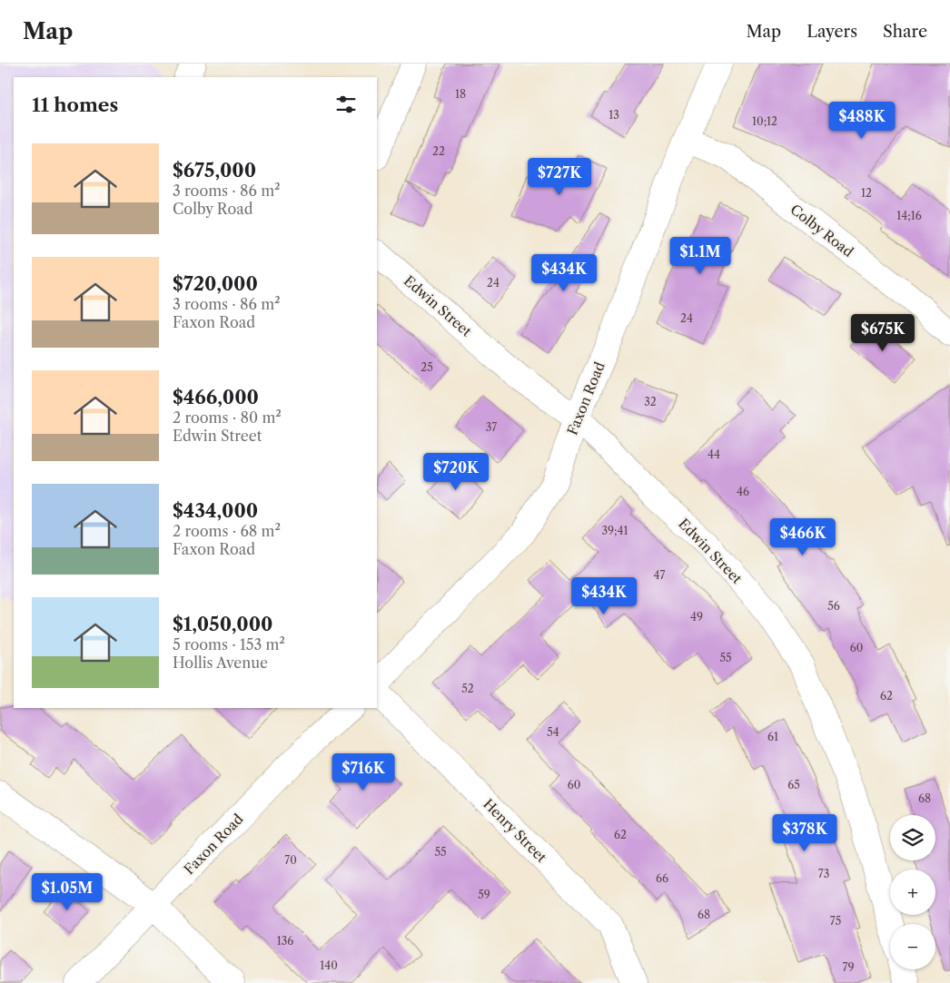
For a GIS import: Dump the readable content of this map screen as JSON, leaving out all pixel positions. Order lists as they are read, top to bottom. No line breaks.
{"streets":{"street":["Colby Road","Edwin Street","Faxon Road","Henry Street"]},"crossings":[["Colby Road","Faxon Road"],["Edwin Street","Faxon Road"]],"house_numbers":["18","13","10;12","22","12","14;16","24","24","25","32","37","44","46","39;41","47","56","49","60","55","52","62","54","61","60","65","68","62","55","70","73","66","59","68","75","136","140","79"],"page":{"header":"Map","nav":["Map","Layers","Share"],"heading":"11 homes","price":["$488K","$727K","$1.1M","$434K","$675K","$720K","$466K","$434K","$716K","$378K","$1.05M"],"list":[{"name":"$675,000","note":"3 rooms · 86 m² · Colby Road"},{"name":"$720,000","note":"3 rooms · 86 m² · Faxon Road"},{"name":"$466,000","note":"2 rooms · 80 m² · Edwin Street"},{"name":"$434,000","note":"2 rooms · 68 m² · Faxon Road"},{"name":"$1,050,000","note":"5 rooms · 153 m² · Hollis Avenue"}],"map_buttons":["+","−"]}}
